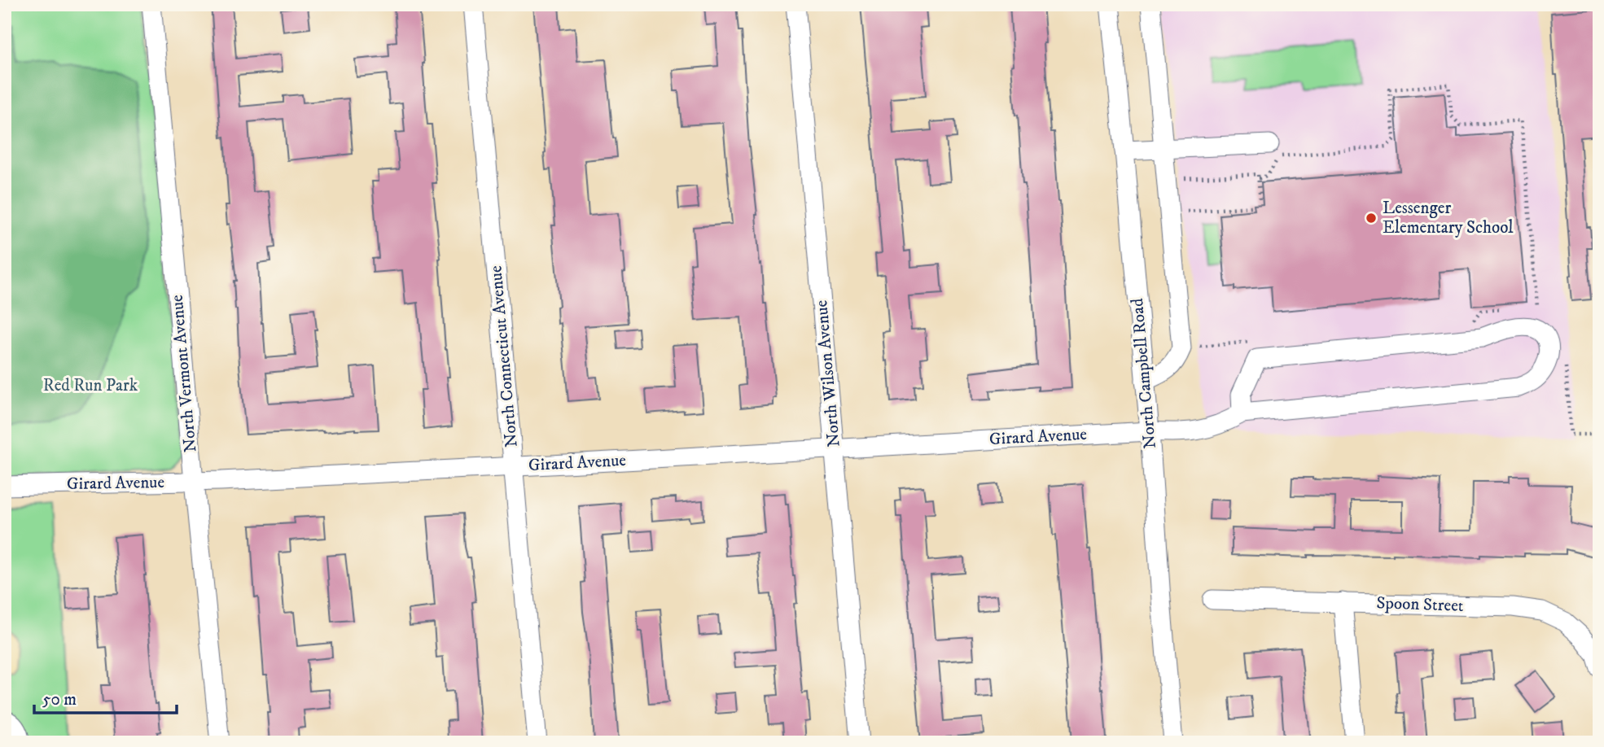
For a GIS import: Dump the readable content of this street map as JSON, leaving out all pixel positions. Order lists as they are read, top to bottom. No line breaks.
{"streets":{"street":["North Connecticut Avenue","North Vermont Avenue","North Wilson Avenue","North Campbell Road","Girard Avenue","Spoon Street"]},"crossings":[["North Connecticut Avenue","Girard Avenue"],["North Vermont Avenue","Girard Avenue"],["North Wilson Avenue","Girard Avenue"],["North Campbell Road","Girard Avenue"]],"parks":["Red Run Park"],"places":["Lessenger Elementary School"],"scale_bar":"50 m"}
